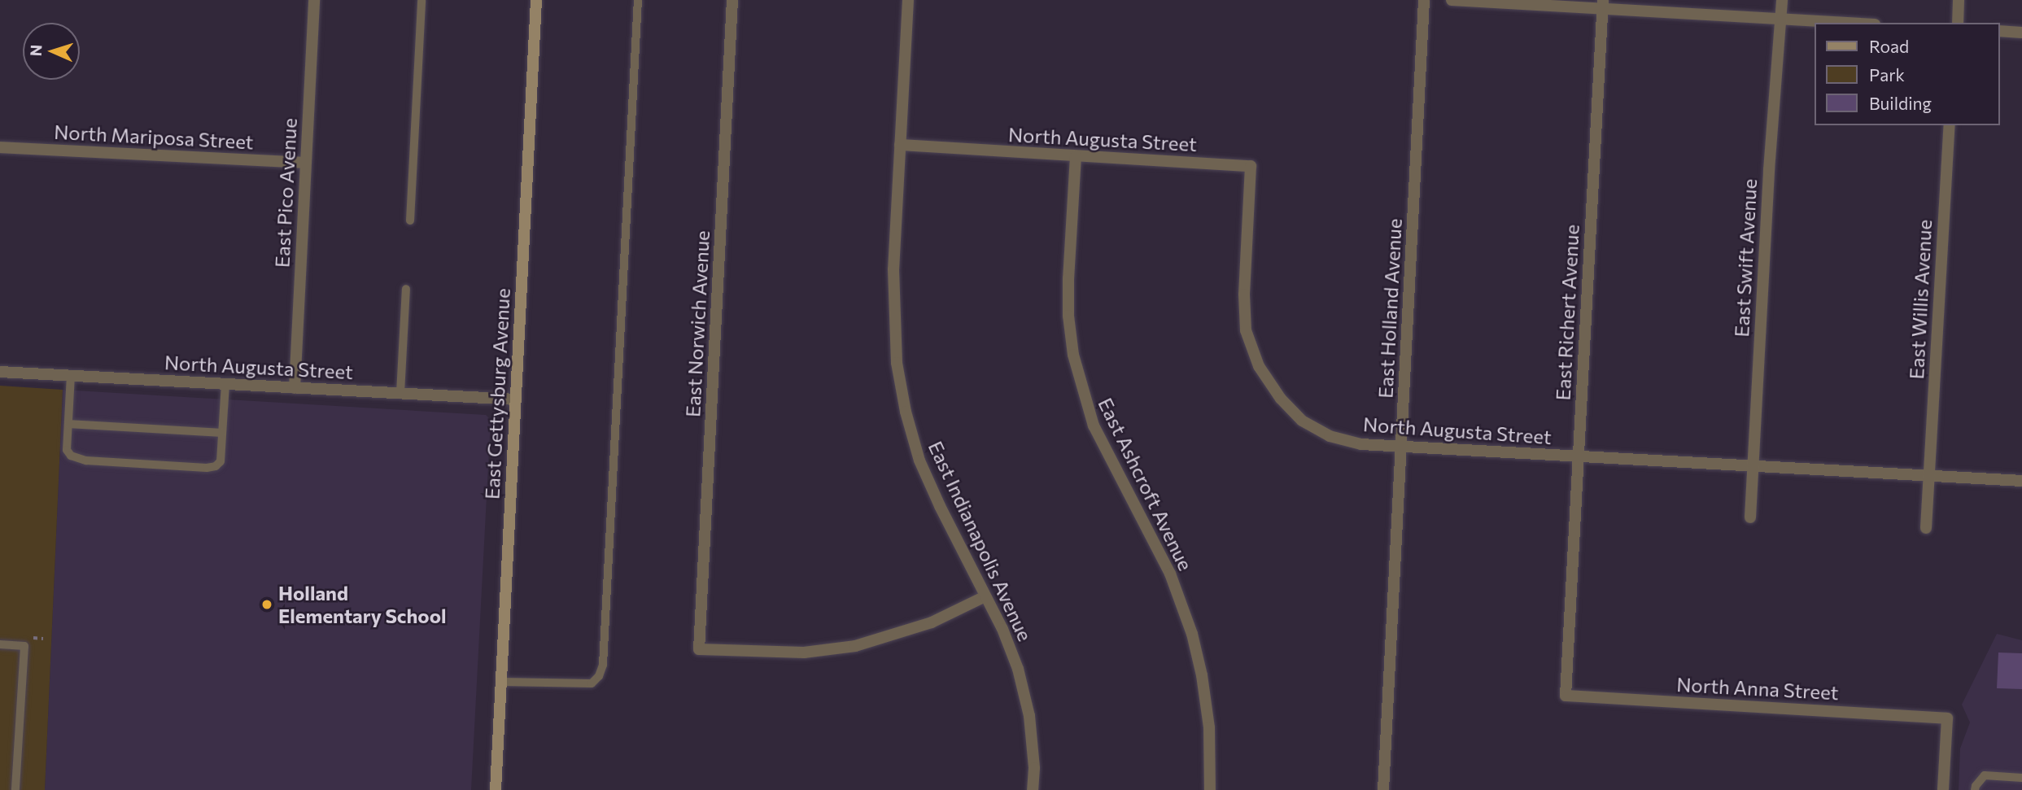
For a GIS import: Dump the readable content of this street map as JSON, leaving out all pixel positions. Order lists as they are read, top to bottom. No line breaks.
{"streets":{"street":["North Mariposa Street","North Augusta Street","East Pico Avenue","East Swift Avenue","East Willis Avenue","East Holland Avenue","East Richert Avenue","East Norwich Avenue","East Gettysburg Avenue","East Ashcroft Avenue","East Indianapolis Avenue","North Anna Street"]},"crossings":[["North Mariposa Street","East Pico Avenue"],["North Augusta Street","East Pico Avenue"],["North Augusta Street","East Swift Avenue"],["North Augusta Street","East Willis Avenue"],["North Augusta Street","East Holland Avenue"],["North Augusta Street","East Richert Avenue"],["North Augusta Street","East Gettysburg Avenue"],["North Augusta Street","East Ashcroft Avenue"],["North Augusta Street","East Indianapolis Avenue"],["East Richert Avenue","North Anna Street"],["East Norwich Avenue","East Indianapolis Avenue"]],"places":["Holland Elementary School"],"legend":["Road","Park","Building"],"north":"left"}
